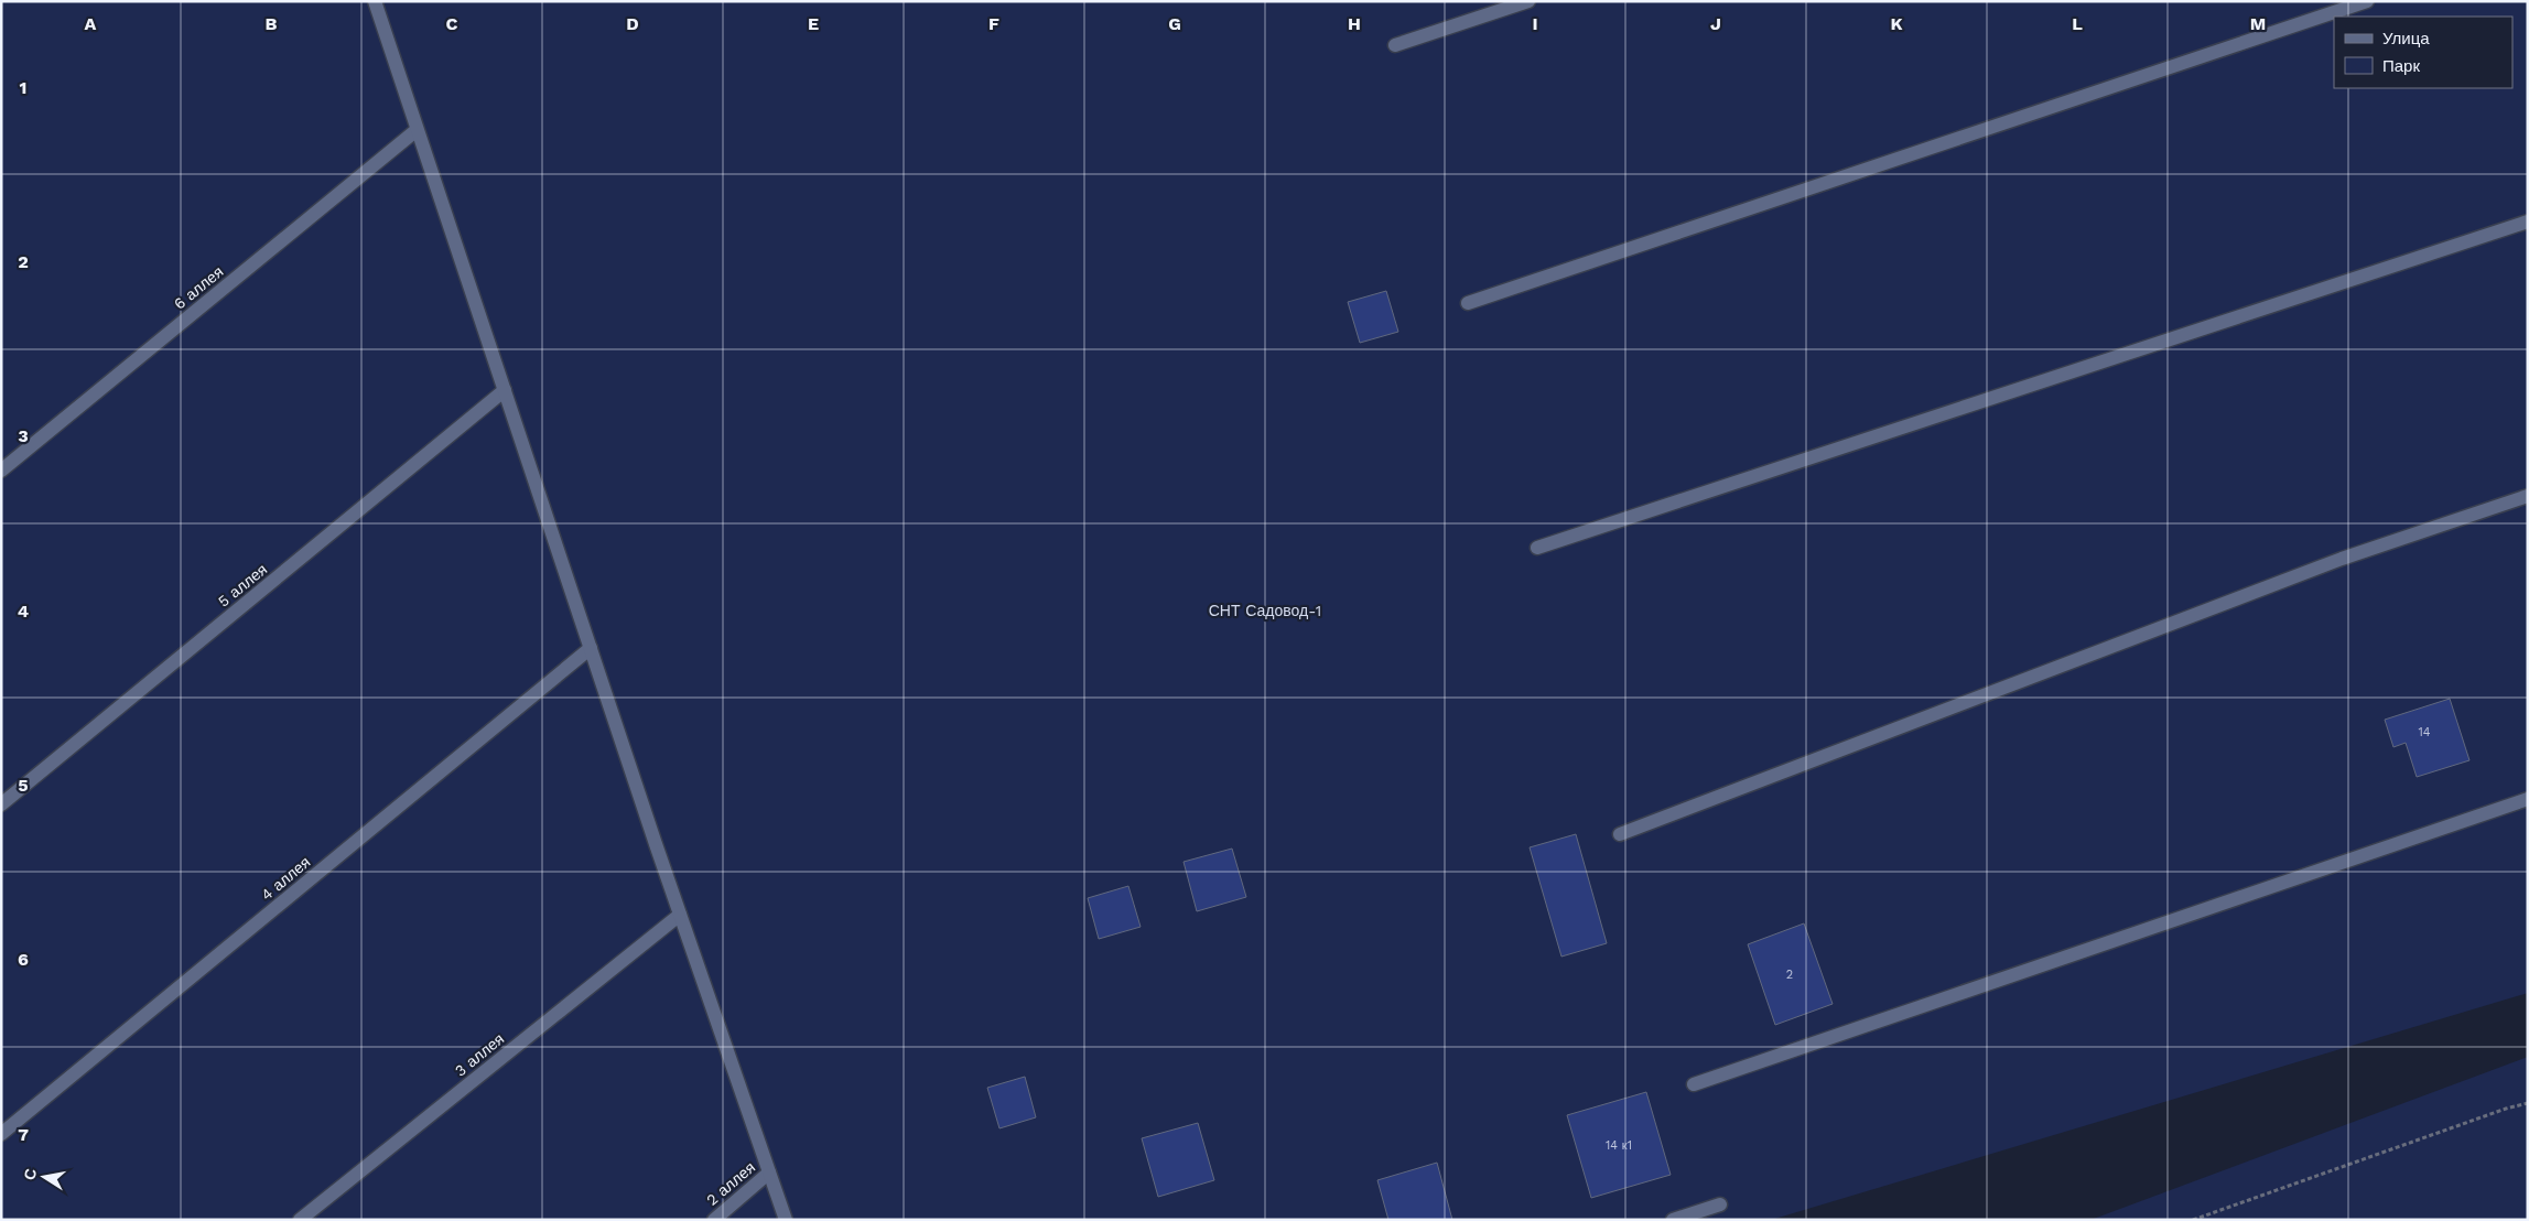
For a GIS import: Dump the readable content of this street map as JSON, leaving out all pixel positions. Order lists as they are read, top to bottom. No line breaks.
{"streets":{"street":["6 аллея","5 аллея","4 аллея","3 аллея","2 аллея"]},"parks":["СНТ Садовод-1"],"house_numbers":["14","2","14 к1"],"legend":["Улица","Парк"],"north":"left","grid":{"columns":["A","B","C","D","E","F","G","H","I","J","K","L","M"],"rows":["1","2","3","4","5","6","7"]}}
